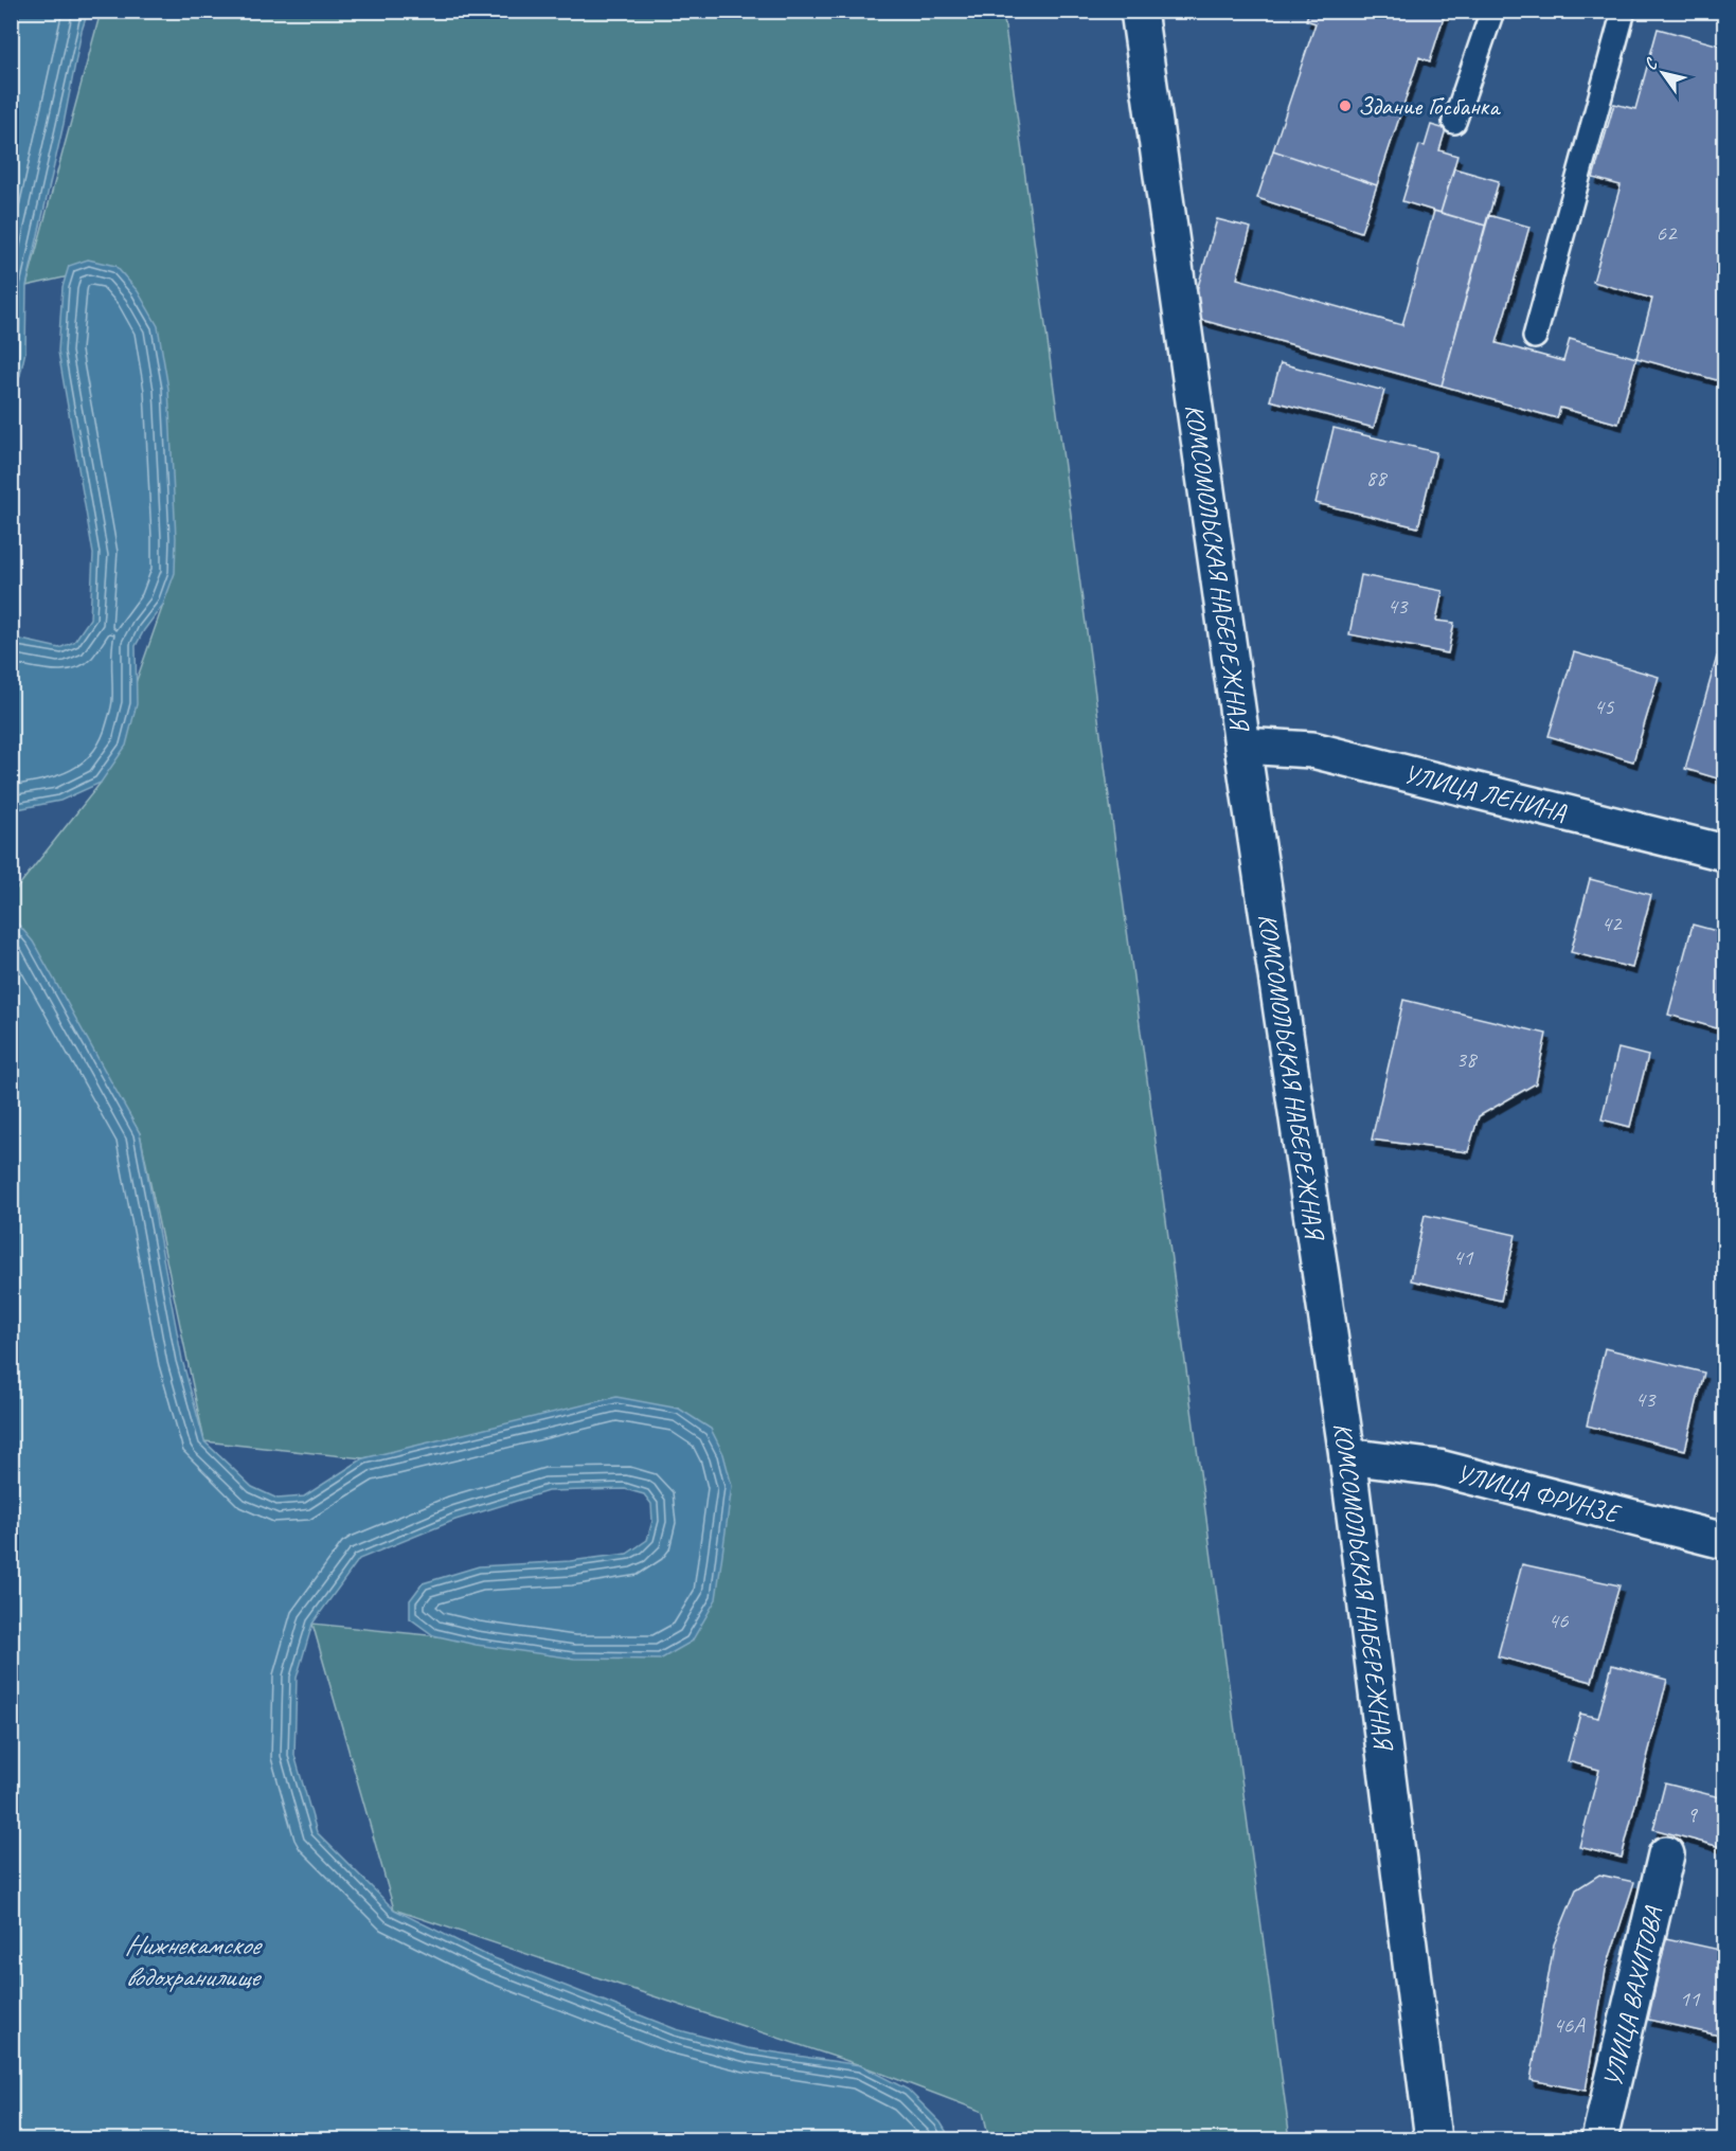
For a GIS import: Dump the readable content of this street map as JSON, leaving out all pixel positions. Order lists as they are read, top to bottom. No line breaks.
{"streets":{"street":["КОМСОМОЛЬСКАЯ НАБЕРЕЖНАЯ","УЛИЦА ЛЕНИНА","УЛИЦА ФРУНЗЕ","УЛИЦА ВАХИТОВА"]},"crossings":[["КОМСОМОЛЬСКАЯ НАБЕРЕЖНАЯ","УЛИЦА ЛЕНИНА"],["КОМСОМОЛЬСКАЯ НАБЕРЕЖНАЯ","УЛИЦА ФРУНЗЕ"]],"water":["Нижнекамское водохранилище"],"places":["Здание Госбанка"],"house_numbers":["62","88","43","45","42","38","41","43","46","9","11","46А"],"north":"top left"}
